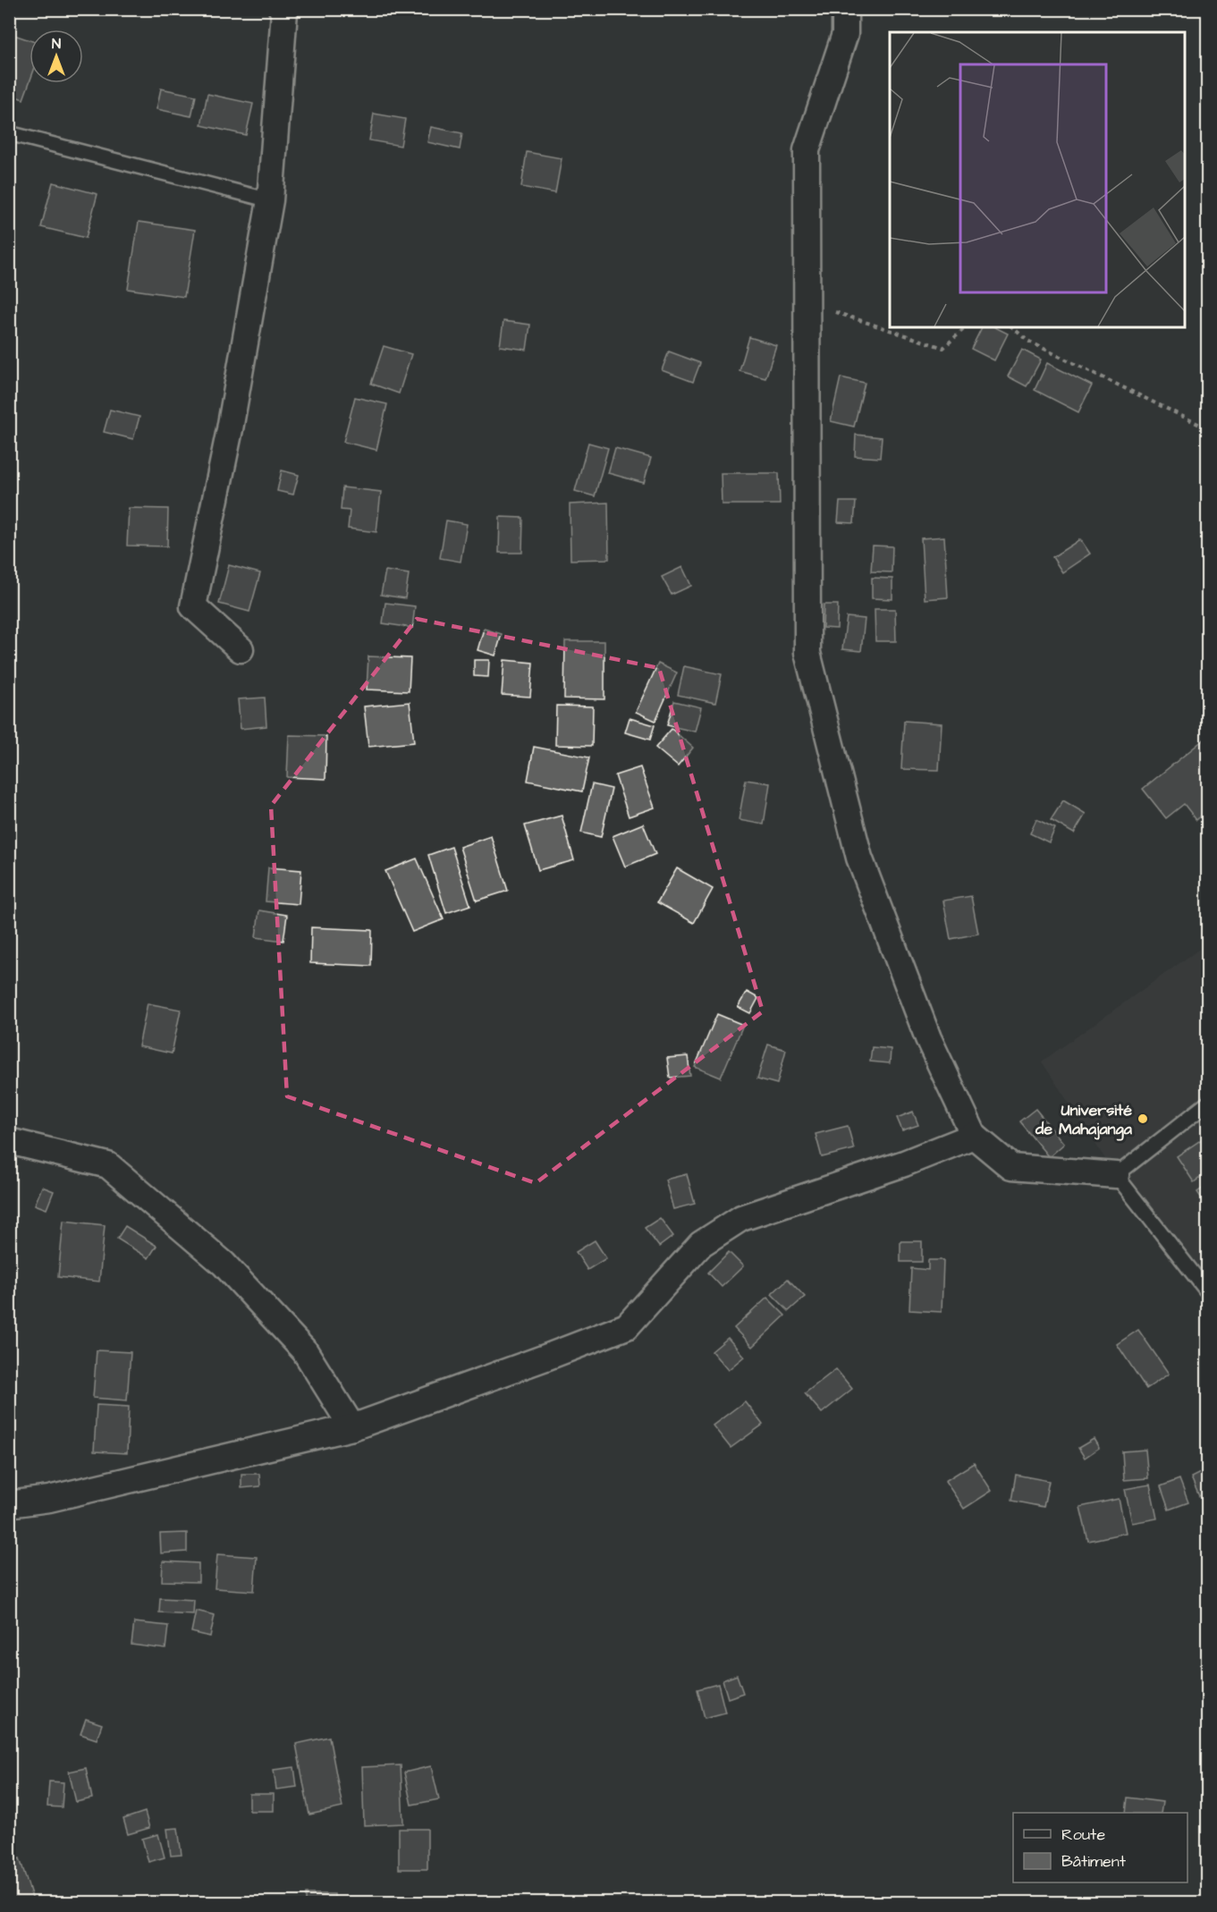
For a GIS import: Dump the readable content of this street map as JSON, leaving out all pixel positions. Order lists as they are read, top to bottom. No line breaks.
{"places":["Université de Mahajanga"],"legend":["Route","Bâtiment"],"north":"top"}
